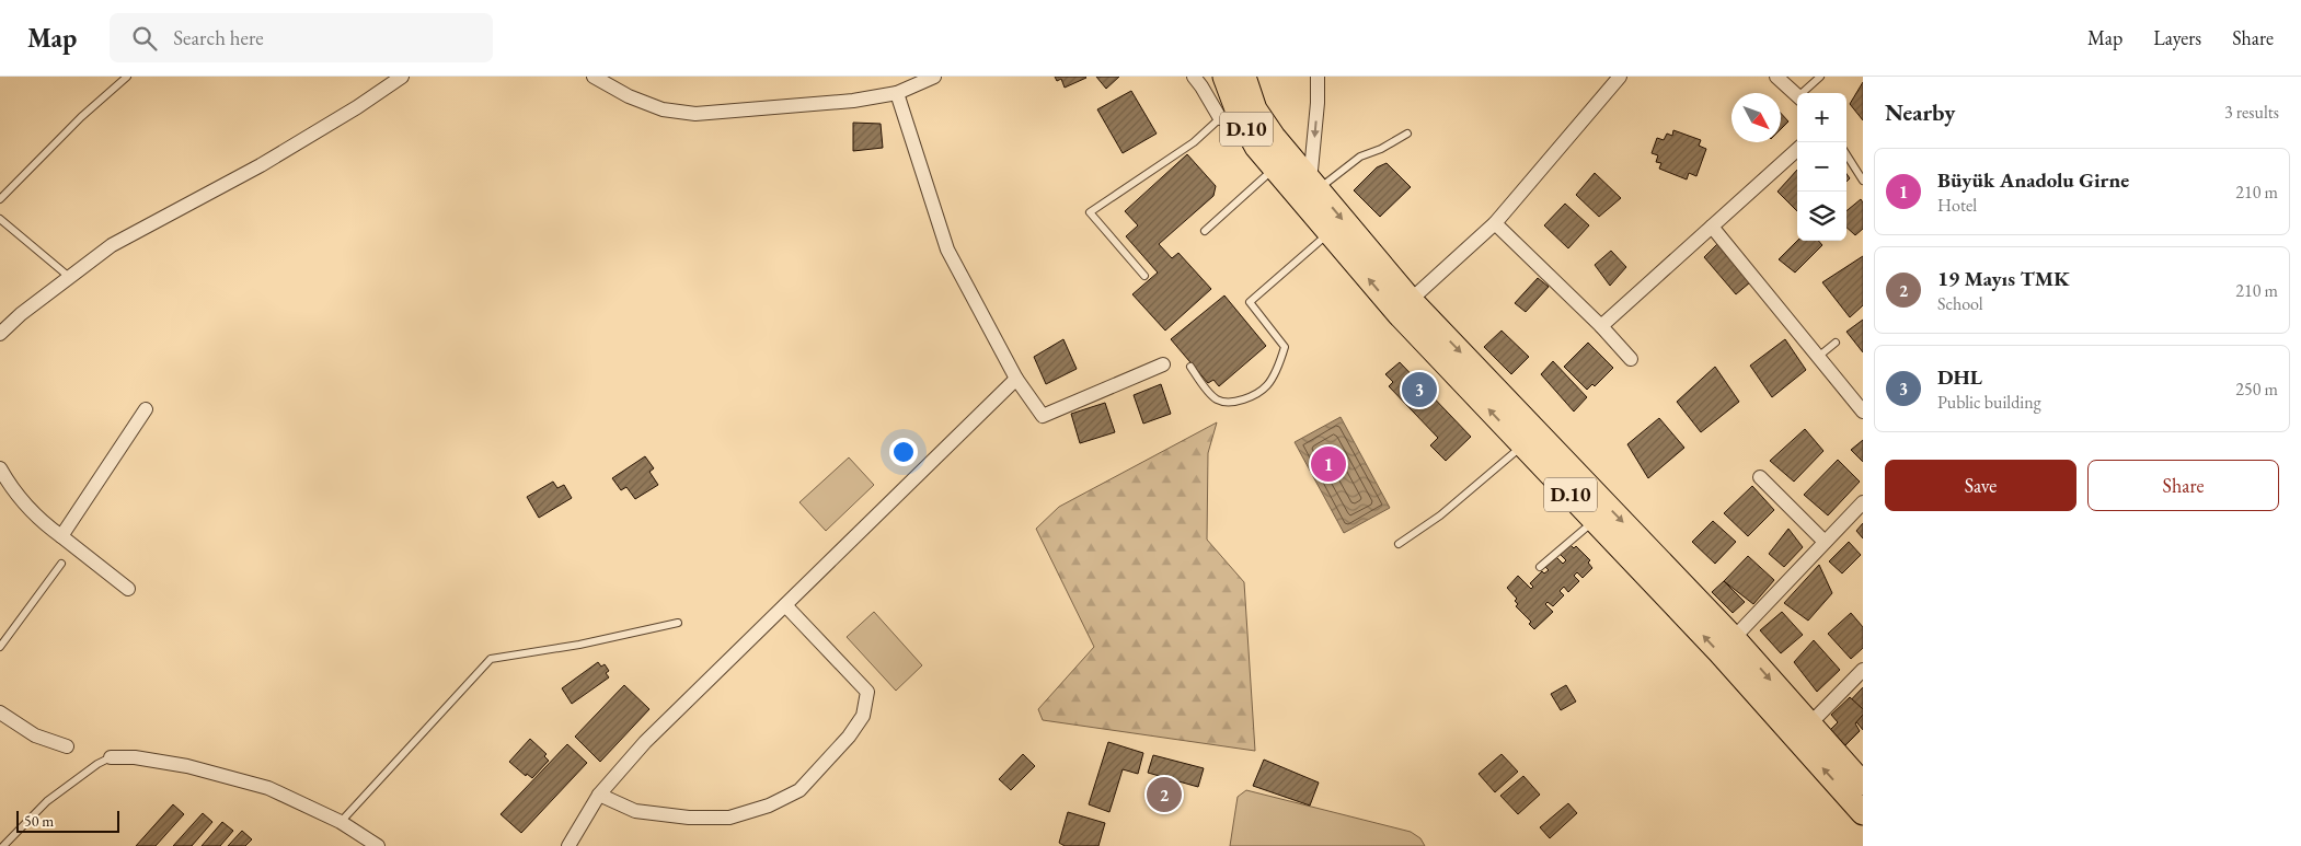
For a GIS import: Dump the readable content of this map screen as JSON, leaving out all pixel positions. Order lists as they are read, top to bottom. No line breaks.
{"streets":{"main road":["D.10"]},"scale_bar":"50 m","north":"bottom right","page":{"header":"Map","search":"Search here","nav":["Map","Layers","Share"],"heading":["Nearby","3 results"],"map_buttons":["+","−"],"list":[{"mark":"1","name":"Büyük Anadolu Girne","note":"Hotel","value":"210 m"},{"mark":"2","name":"19 Mayıs TMK","note":"School","value":"210 m"},{"mark":"3","name":"DHL","note":"Public building","value":"250 m"}],"pins":["3","1","2"],"buttons":["Save","Share"],"scale":"50 m"}}
